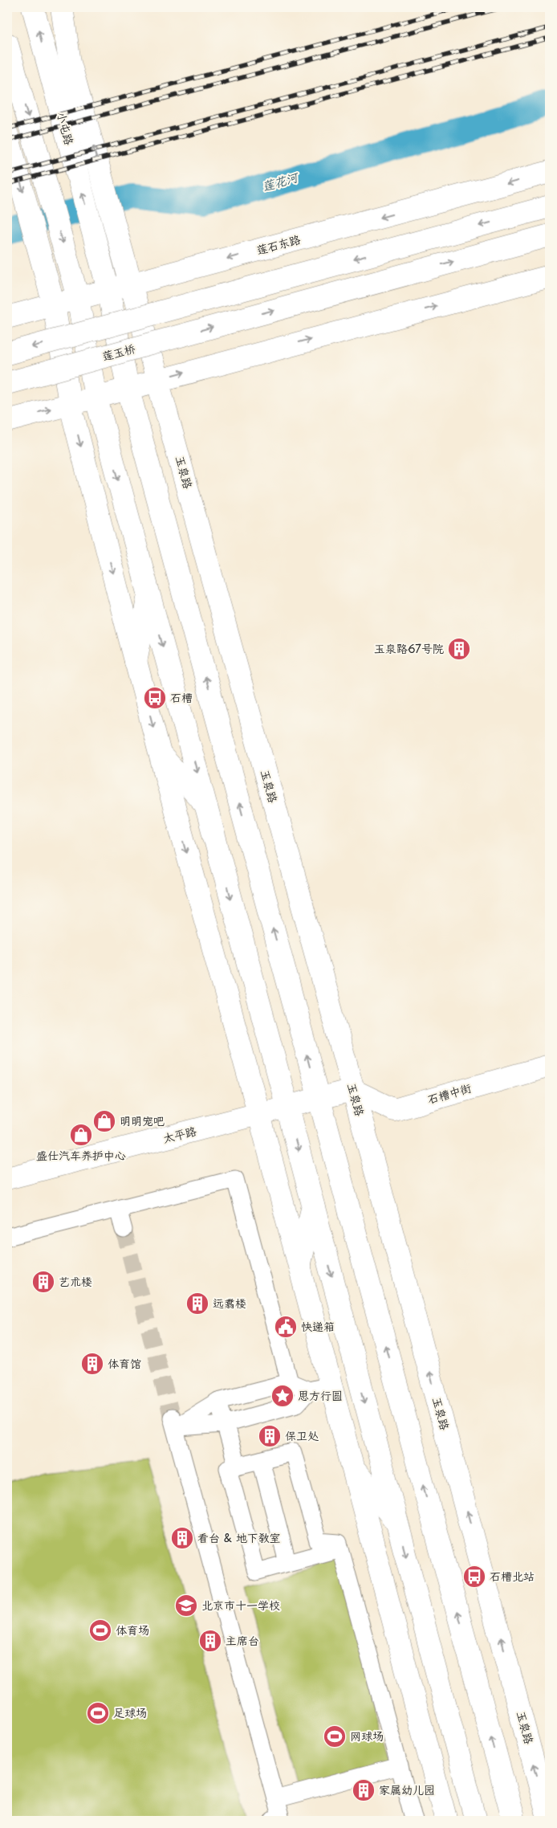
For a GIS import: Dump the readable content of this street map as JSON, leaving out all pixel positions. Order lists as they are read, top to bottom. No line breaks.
{"streets":{"main road":["小屯路","莲石东路","莲玉桥","玉泉路","石槽中街","太平路"]},"crossings":[["小屯路","莲石东路"],["小屯路","玉泉路"],["莲石东路","玉泉路"],["玉泉路","石槽中街"],["玉泉路","太平路"],["石槽中街","太平路"]],"water":["莲花河"],"places":{"building":["玉泉路67号院","艺术楼","远翥楼","体育馆","保卫处","看台 & 地下教室","主席台","家属幼儿园"],"bus stop":["石槽","石槽北站"],"shop":["明明宠吧","盛仕汽车养护中心"],"public building":["快递箱"],"place":["思方行圆"],"school or university":["北京市十一学校"],"sports":["体育场","足球场","网球场"]}}
